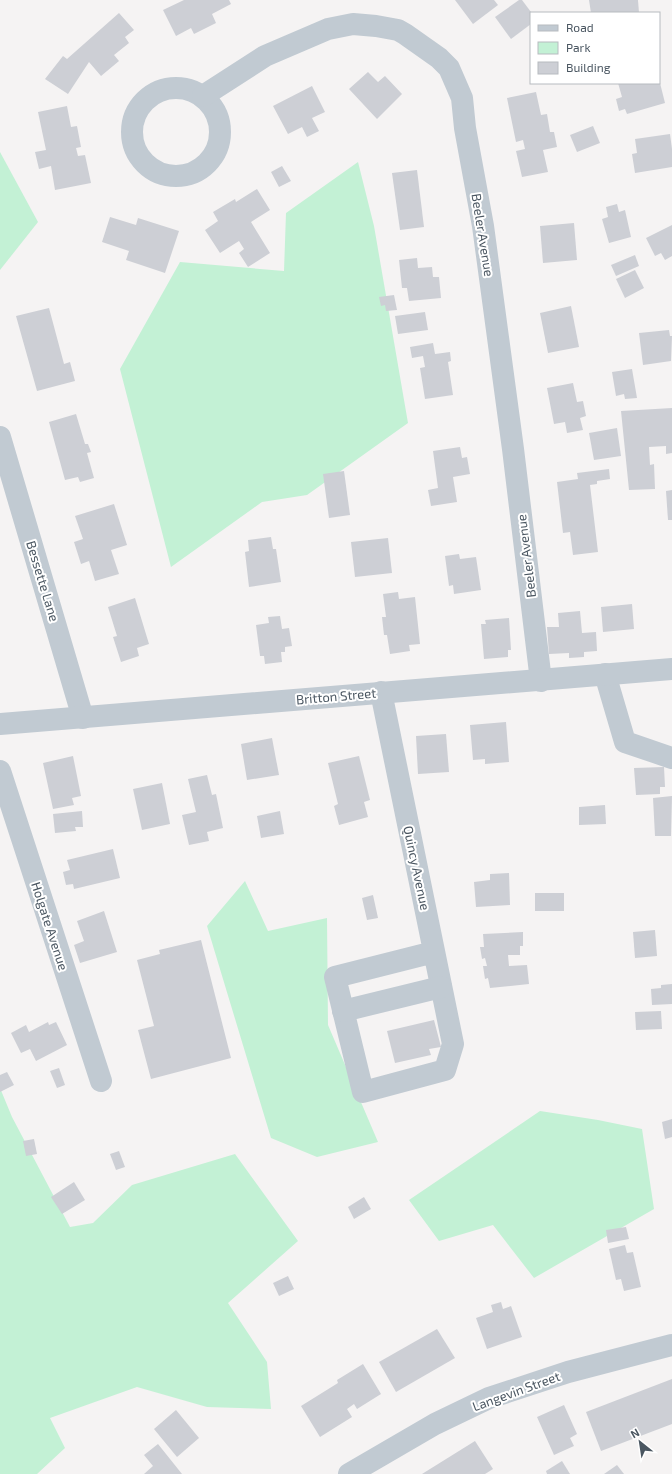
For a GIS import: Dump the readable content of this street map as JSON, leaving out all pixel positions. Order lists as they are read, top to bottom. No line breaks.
{"streets":{"street":["Beeler Avenue","Bessette Lane","Britton Street","Quincy Avenue","Holgate Avenue","Langevin Street"]},"crossings":[["Beeler Avenue","Britton Street"],["Bessette Lane","Britton Street"],["Britton Street","Quincy Avenue"]],"legend":["Road","Park","Building"],"north":"top left"}
